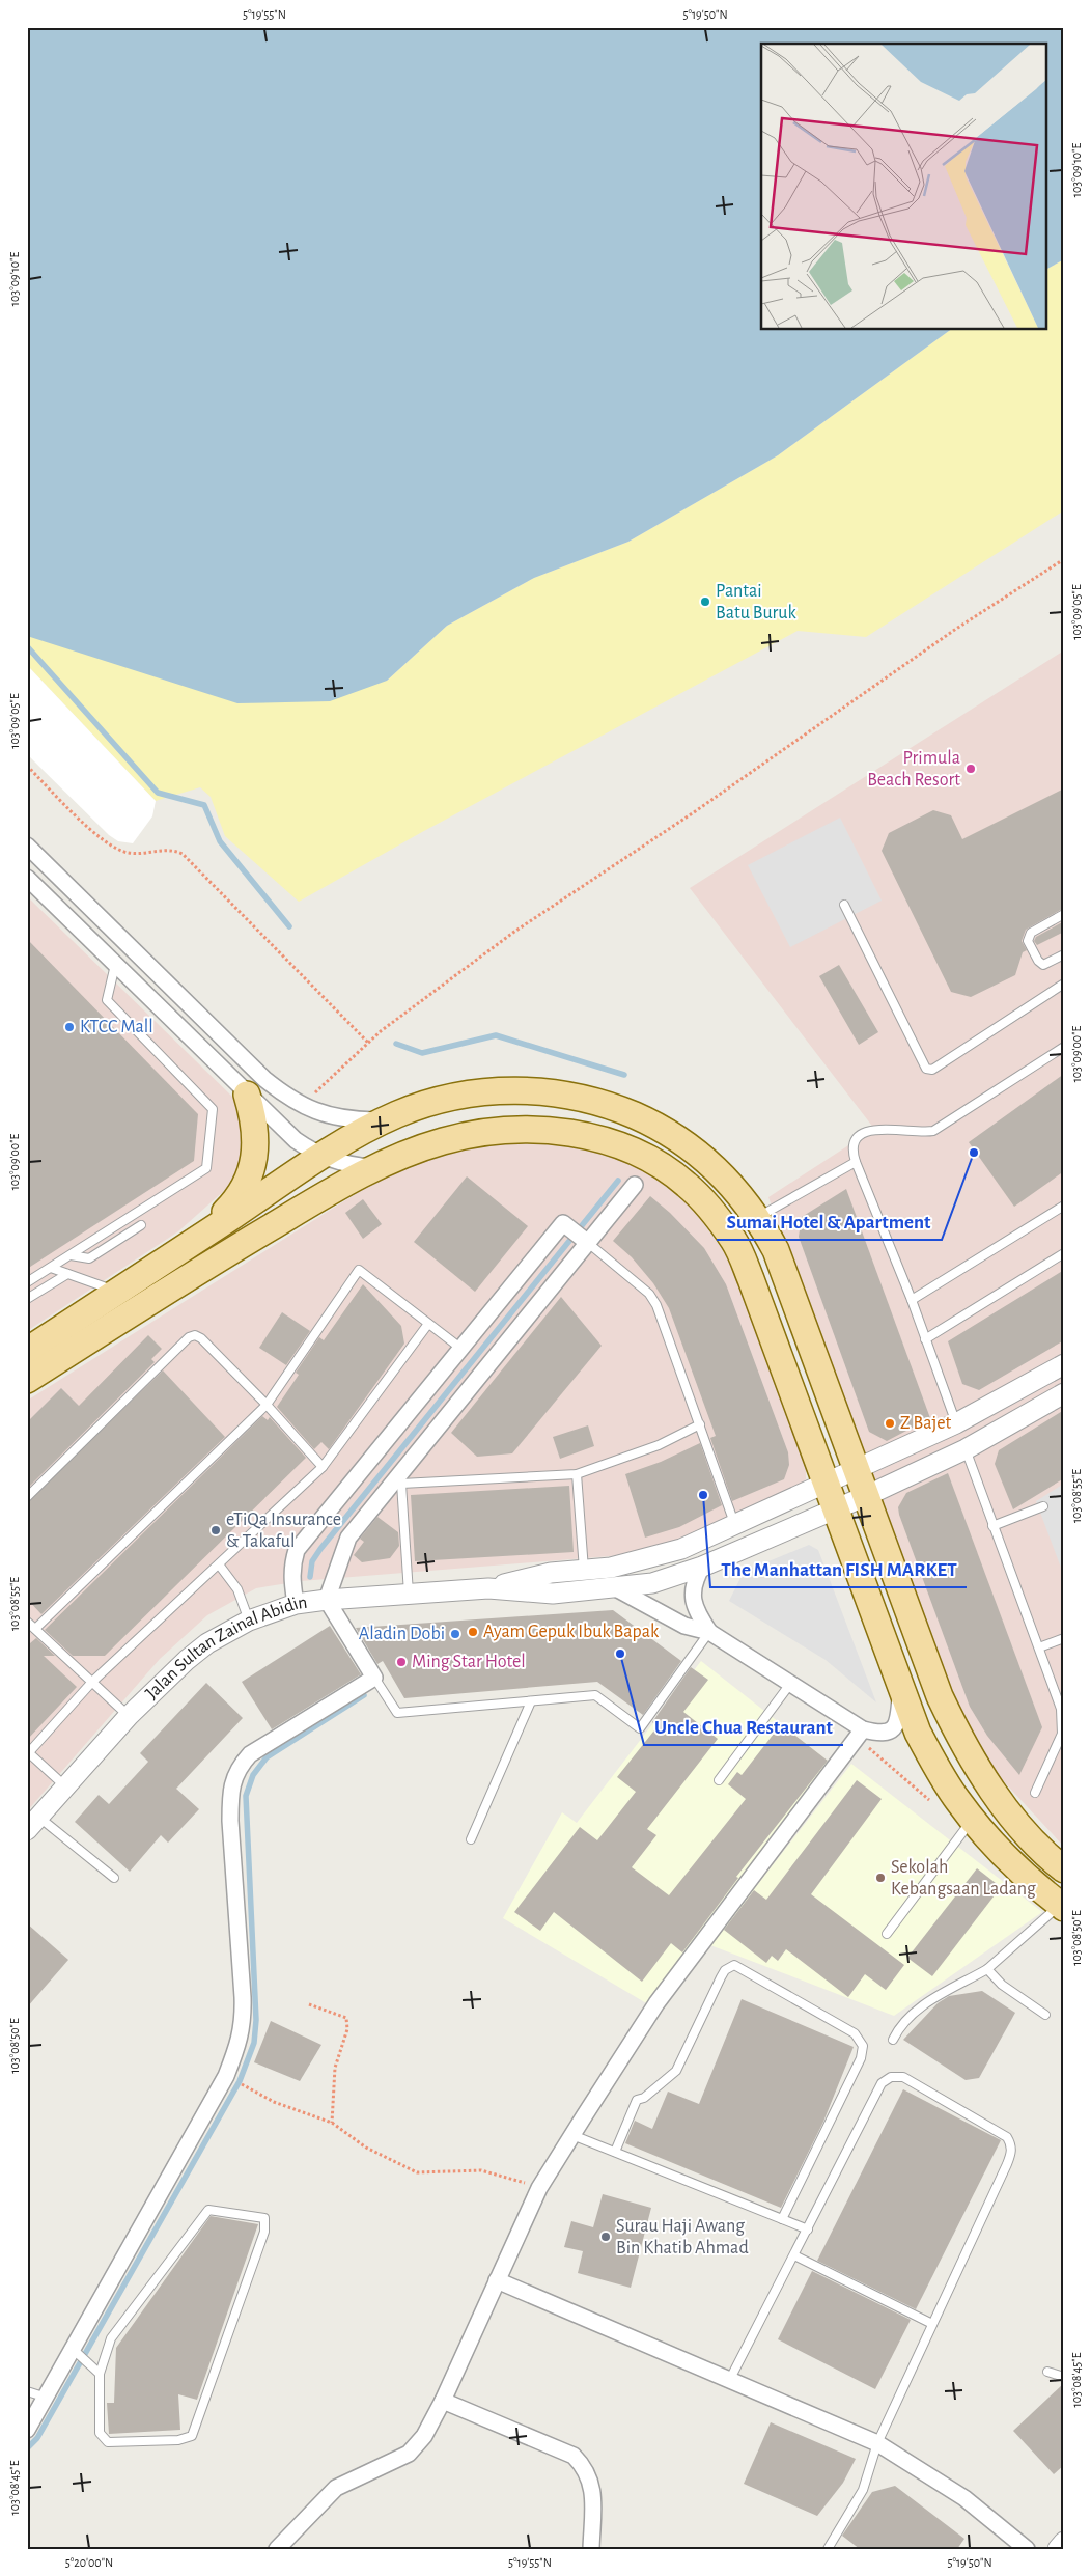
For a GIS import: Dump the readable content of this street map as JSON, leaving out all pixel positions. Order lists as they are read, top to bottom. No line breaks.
{"streets":{"street":["Jalan Sultan Zainal Abidin"]},"places":["Pantai Batu Buruk","Primula Beach Resort","KTCC Mall","Sumai Hotel & Apartment","Z Bajet","The Manhattan FISH MARKET","eTiQa Insurance & Takaful","Ayam Gepuk Ibuk Bapak","Aladin Dobi","Uncle Chua Restaurant","Ming Star Hotel","Sekolah Kebangsaan Ladang","Surau Haji Awang Bin Khatib Ahmad"],"coordinates":["5°19'55\"N","5°19'50\"N","103°09'10\"E","103°09'05\"E","103°09'00\"E","103°08'55\"E","103°08'50\"E","103°08'45\"E","5°20'00\"N"]}
